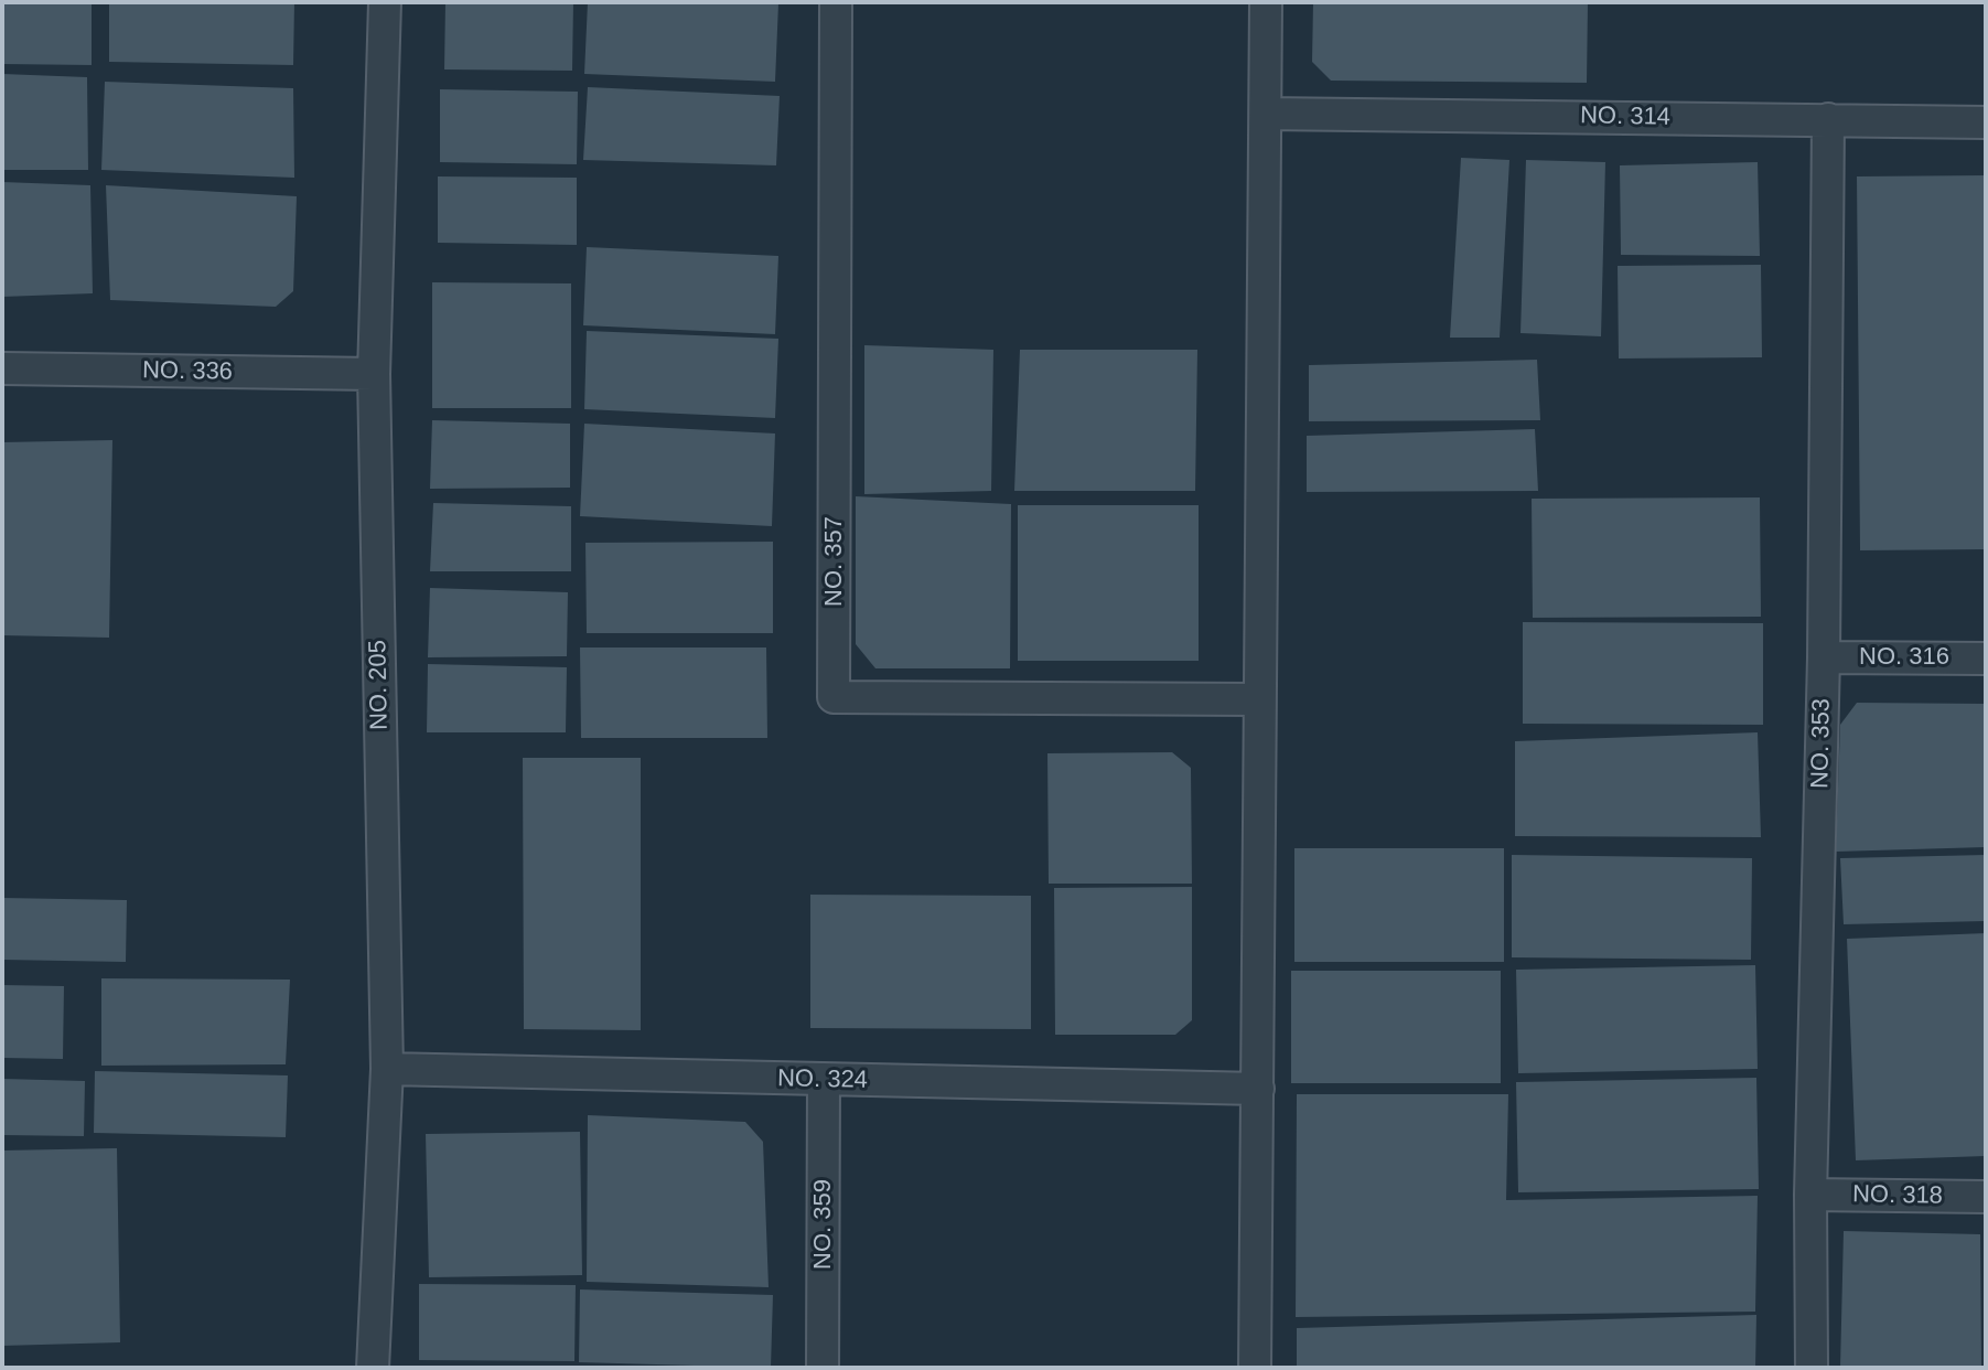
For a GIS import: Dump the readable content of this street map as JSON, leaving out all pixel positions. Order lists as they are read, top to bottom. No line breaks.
{"streets":{"street":["NO. 314","NO. 336","NO. 357","NO. 316","NO. 205","NO. 353","NO. 324","NO. 318","NO. 359"]},"crossings":[["NO. 314","NO. 353"],["NO. 336","NO. 205"],["NO. 316","NO. 353"],["NO. 205","NO. 324"],["NO. 353","NO. 318"],["NO. 324","NO. 359"]]}
